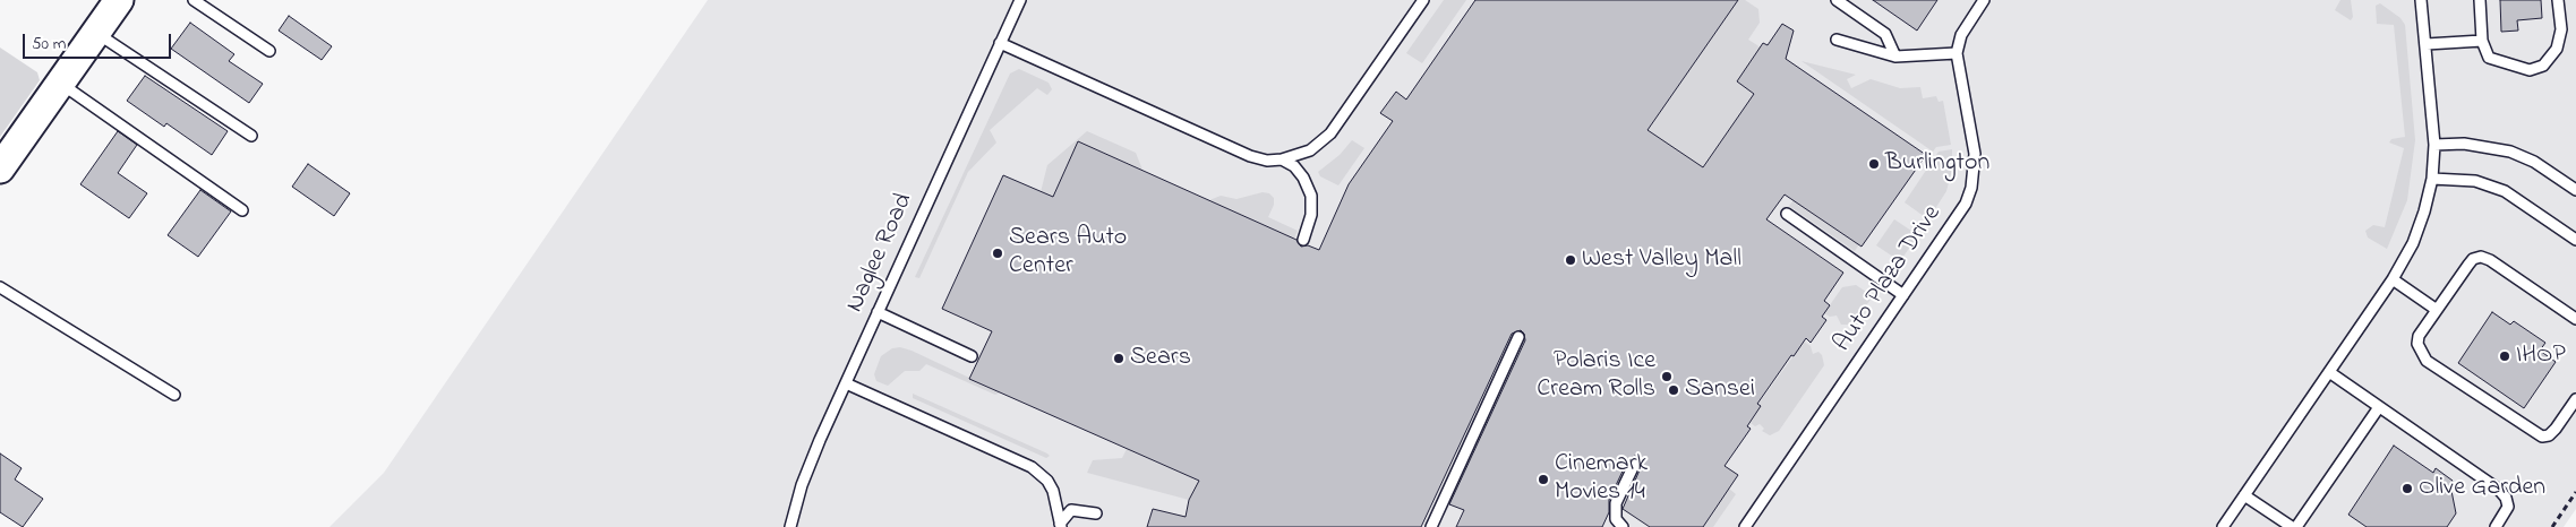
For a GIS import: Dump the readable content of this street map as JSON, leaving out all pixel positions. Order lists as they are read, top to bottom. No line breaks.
{"streets":{"lane":["Naglee Road","Auto Plaza Drive"]},"places":["Burlington","Sears Auto Center","West Valley Mall","IHOP","Sears","Polaris Ice Cream Rolls","Sansei","Cinemark Movies 14","Olive Garden"],"scale_bar":"50 m"}
